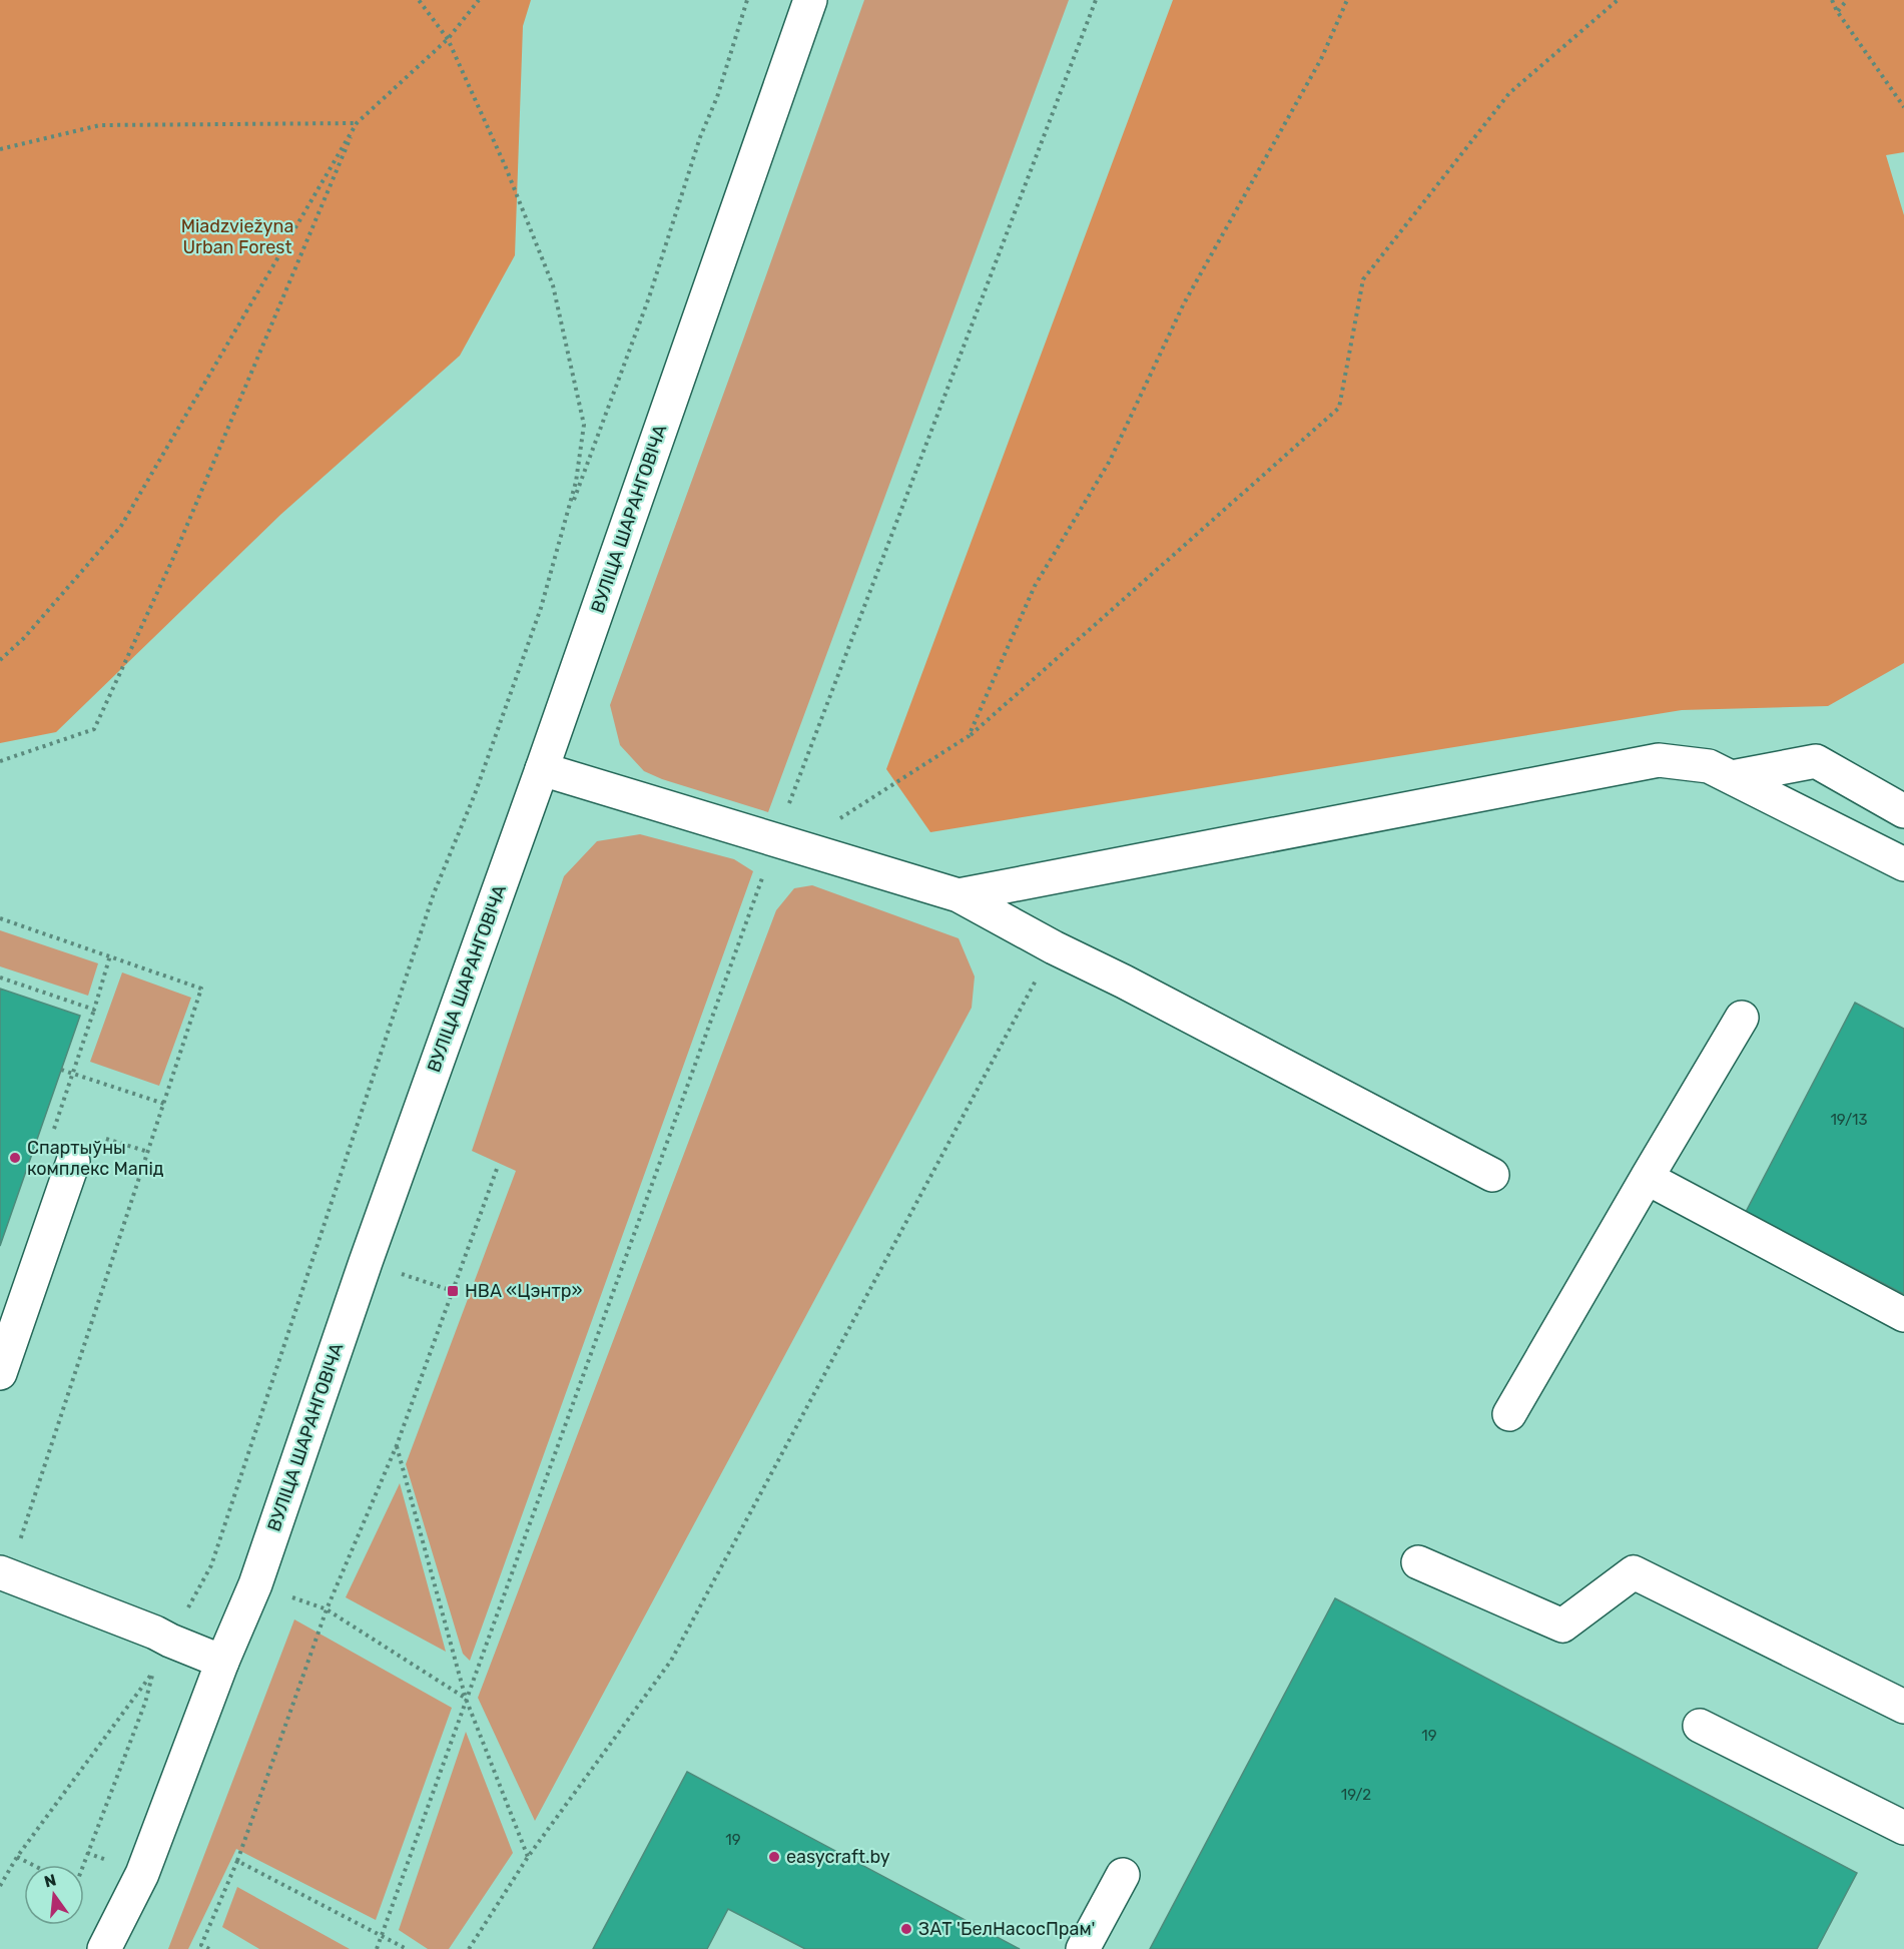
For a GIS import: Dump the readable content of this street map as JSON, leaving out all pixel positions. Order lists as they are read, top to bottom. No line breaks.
{"streets":{"main road":["ВУЛІЦА ШАРАНГОВІЧА"]},"parks":["Miadzviežyna Urban Forest"],"places":{"other":["Спартыўны комплекс Мапід","easycraft.by","ЗАТ 'БелНасосПрам'"],"transit":["НВА «Цэнтр»"]},"house_numbers":["19/13","19","19/2","19"],"north":"top"}
